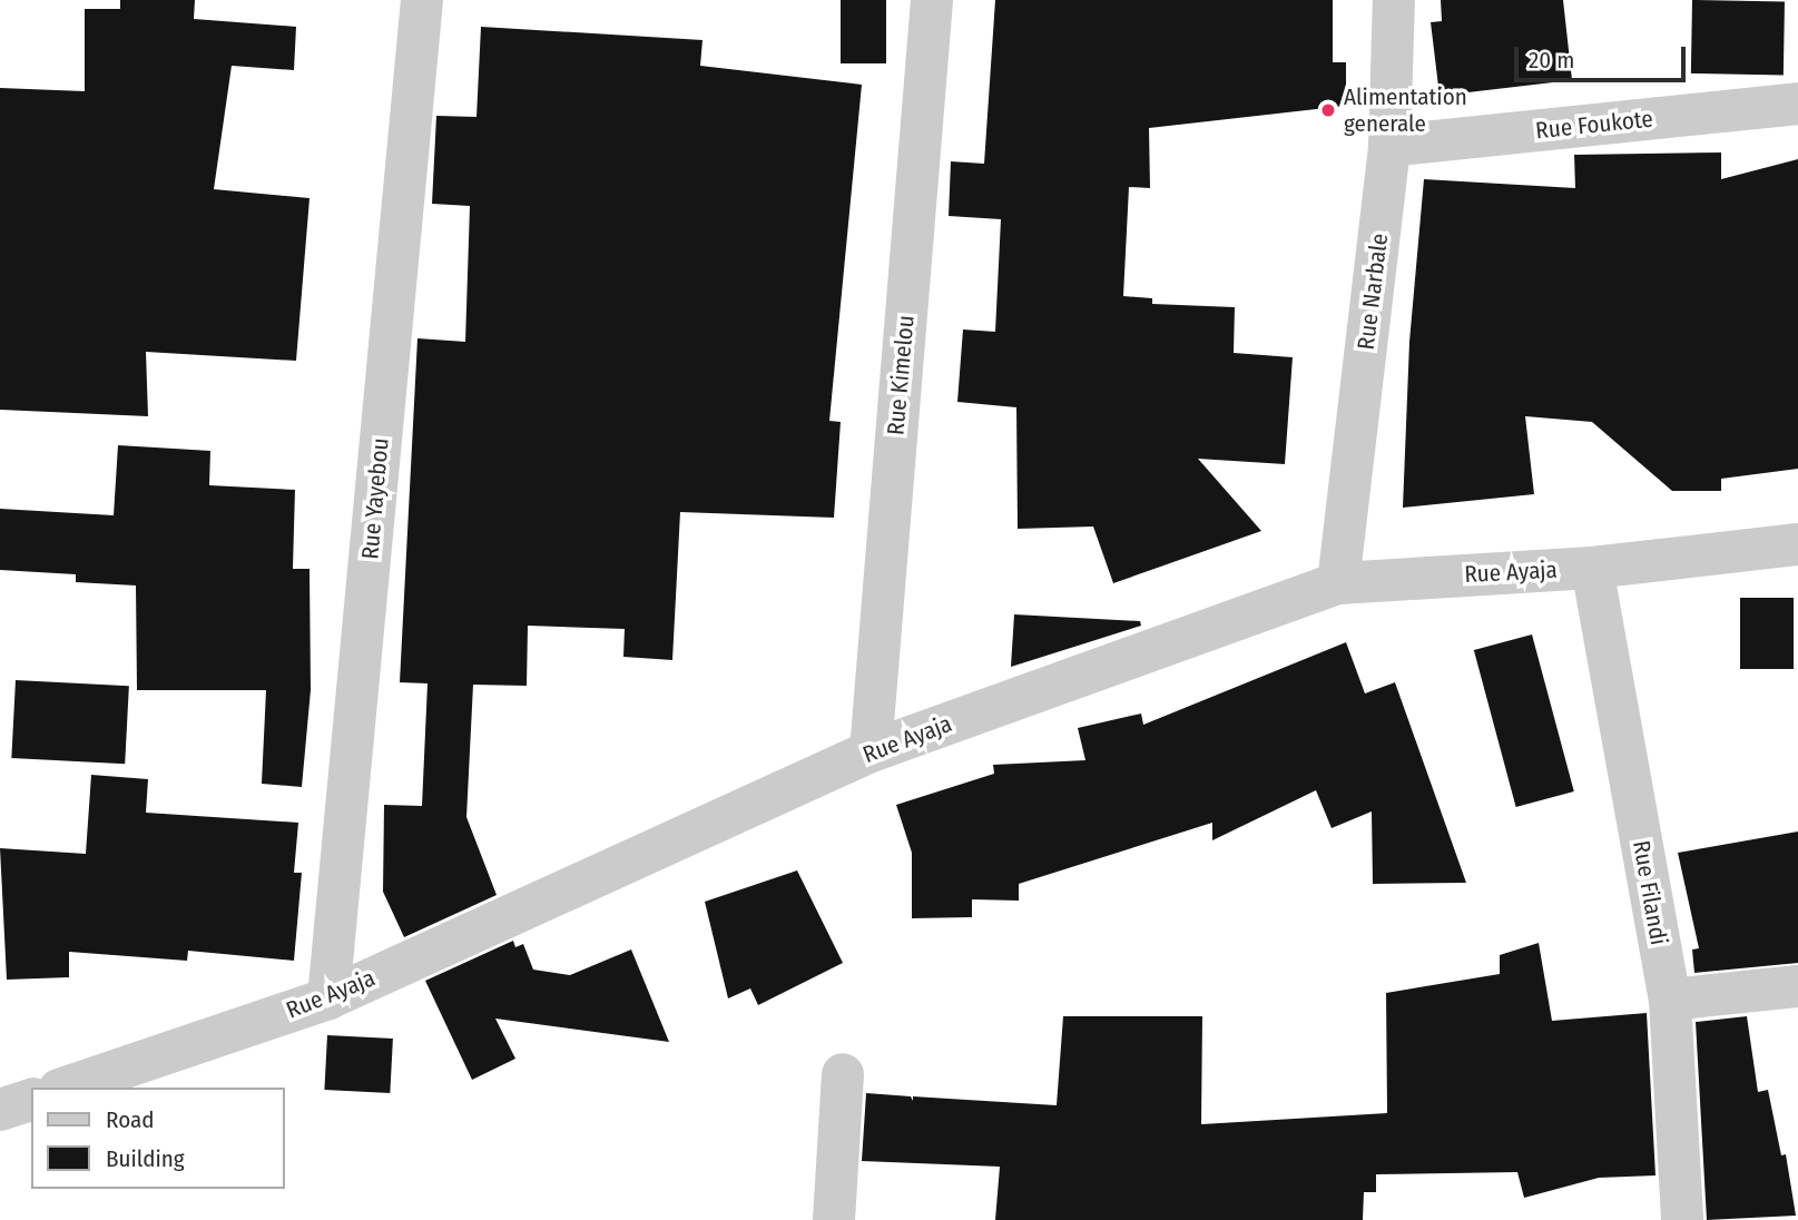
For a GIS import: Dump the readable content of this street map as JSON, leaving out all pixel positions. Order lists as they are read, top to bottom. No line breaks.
{"streets":{"street":["Rue Foukote","Rue Narbale","Rue Kimelou","Rue Yayebou","Rue Ayaja","Rue Filandi"]},"crossings":[["Rue Foukote","Rue Narbale"],["Rue Narbale","Rue Ayaja"],["Rue Kimelou","Rue Ayaja"],["Rue Yayebou","Rue Ayaja"],["Rue Ayaja","Rue Filandi"]],"places":["Alimentation generale"],"legend":["Road","Building"],"scale_bar":"20 m"}
